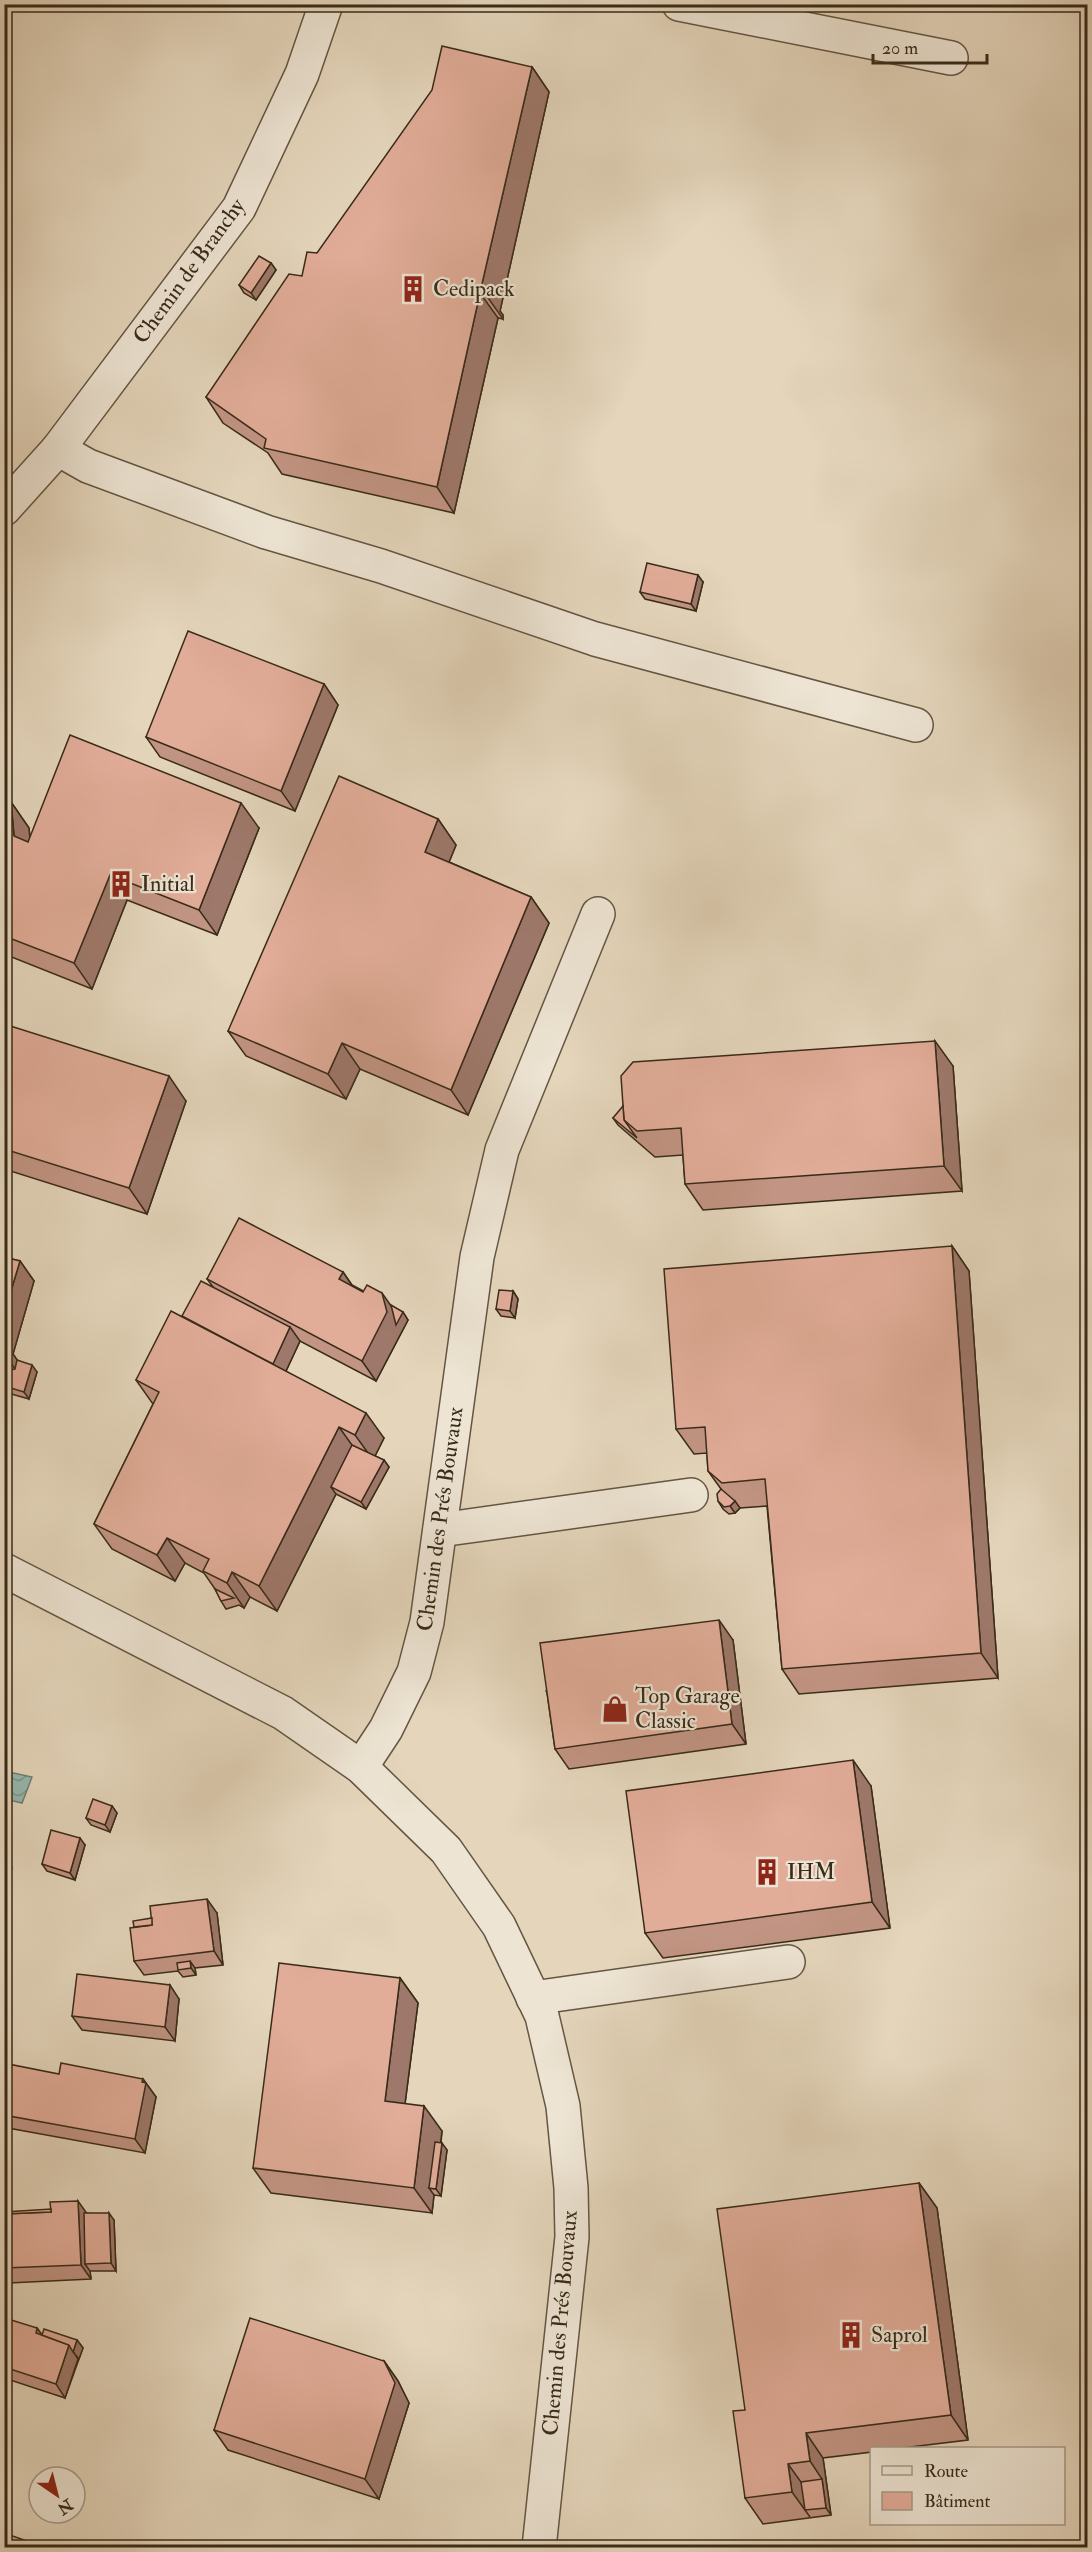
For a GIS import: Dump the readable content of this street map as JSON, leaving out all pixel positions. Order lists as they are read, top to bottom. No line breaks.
{"streets":{"street":["Chemin de Branchy","Chemin des Prés Bouvaux"]},"places":{"building":["Cedipack","Initial","IHM","Saprol"],"shop":["Top Garage Classic"]},"legend":["Route","Bâtiment"],"scale_bar":"20 m","north":"bottom right"}
